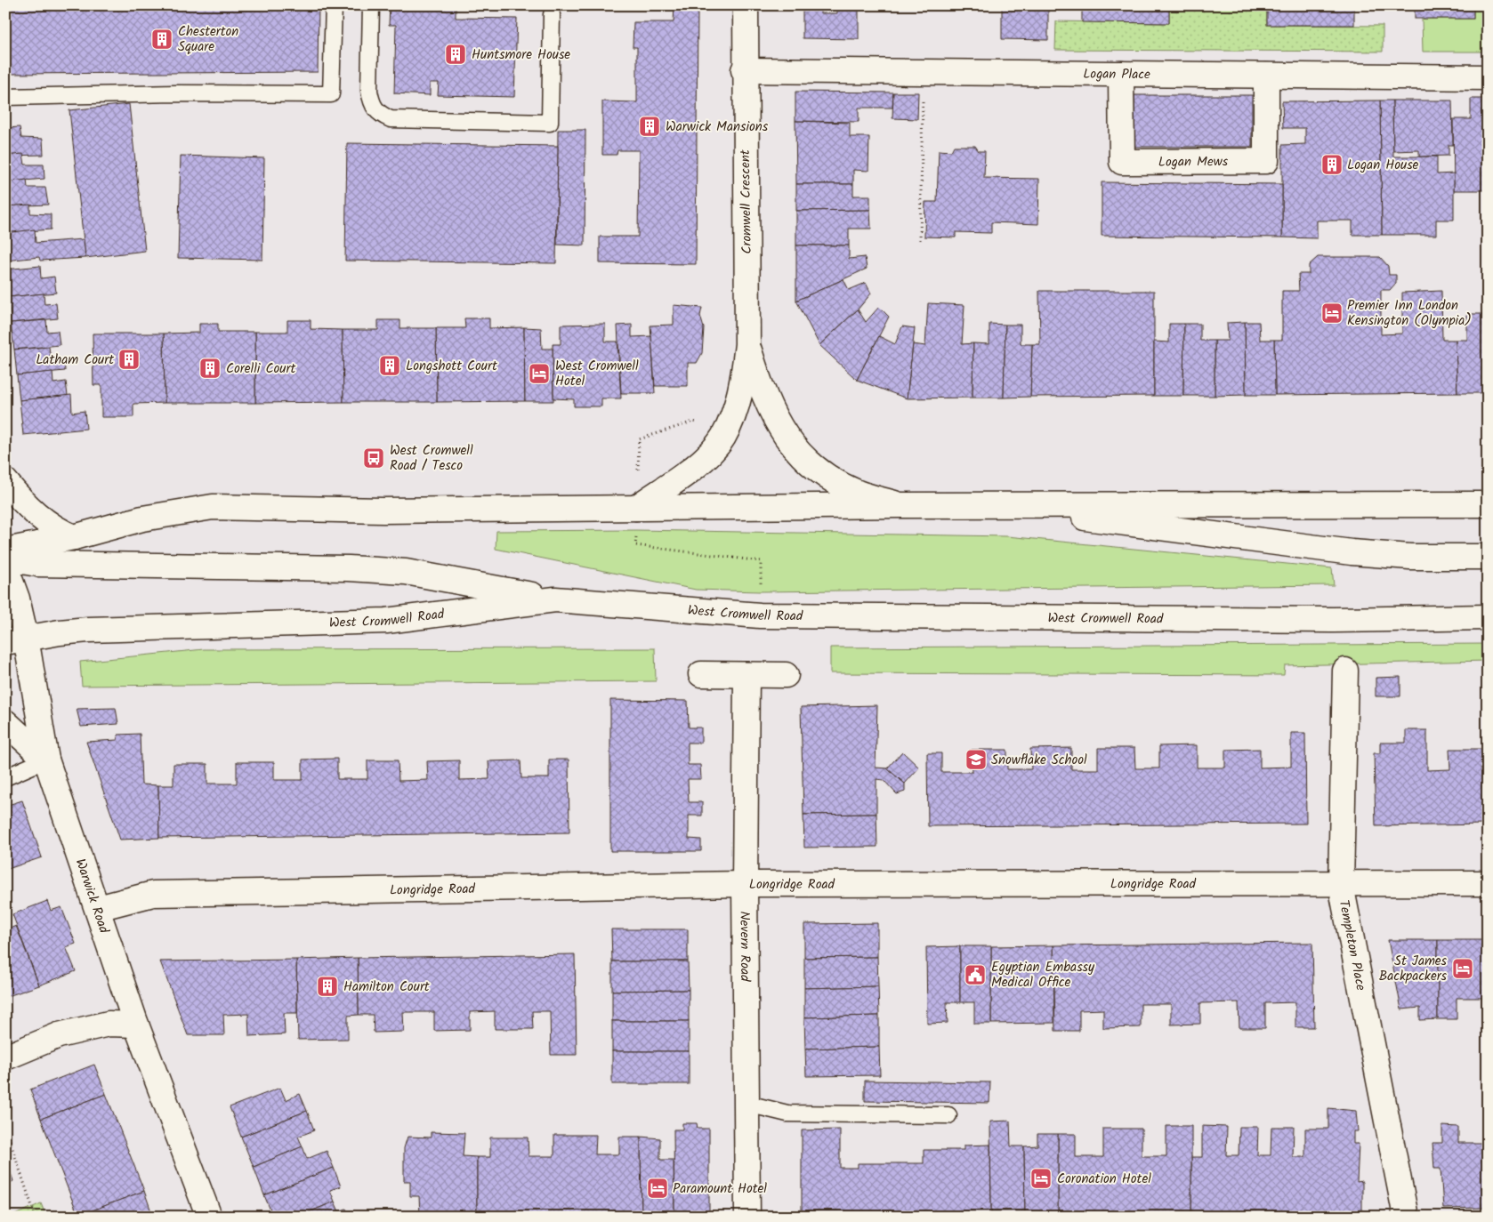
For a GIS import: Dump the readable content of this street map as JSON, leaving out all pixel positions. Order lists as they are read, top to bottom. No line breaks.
{"streets":{"main road":["Logan Place","Logan Mews","Cromwell Crescent","West Cromwell Road","Longridge Road","Warwick Road","Nevern Road","Templeton Place"]},"crossings":[["Logan Place","Logan Mews"],["Logan Place","Cromwell Crescent"],["West Cromwell Road","Warwick Road"],["Longridge Road","Warwick Road"],["Longridge Road","Nevern Road"],["Longridge Road","Templeton Place"]],"places":{"building":["Chesterton Square","Huntsmore House","Warwick Mansions","Logan House","Latham Court","Longshott Court","Corelli Court","Hamilton Court"],"hotel":["Premier Inn London Kensington (Olympia)","West Cromwell Hotel","St James Backpackers","Coronation Hotel","Paramount Hotel"],"bus stop":["West Cromwell Road / Tesco"],"school or university":["Snowflake School"],"public building":["Egyptian Embassy Medical Office"]}}
